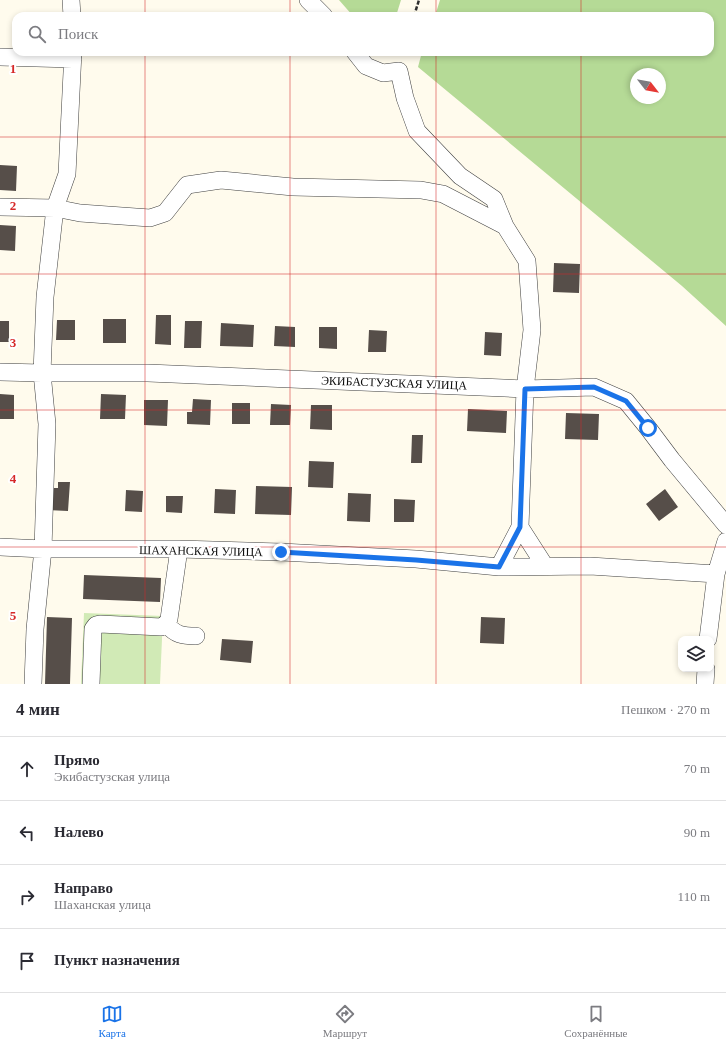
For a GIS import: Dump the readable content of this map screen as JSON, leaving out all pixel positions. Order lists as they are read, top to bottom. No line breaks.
{"streets":{"street":["ЭКИБАСТУЗСКАЯ УЛИЦА","ШАХАНСКАЯ УЛИЦА"]},"north":"bottom right","page":{"search":"Поиск","heading":["4 мин","Пешком · 270 m"],"list":[["Прямо","Экибастузская улица","70 m"],["Налево","90 m"],["Направо","Шаханская улица","110 m"],"Пункт назначения"],"nav":["Карта","Маршрут","Сохранённые"]},"grid":{"rows":["1","2","3","4","5"]}}
